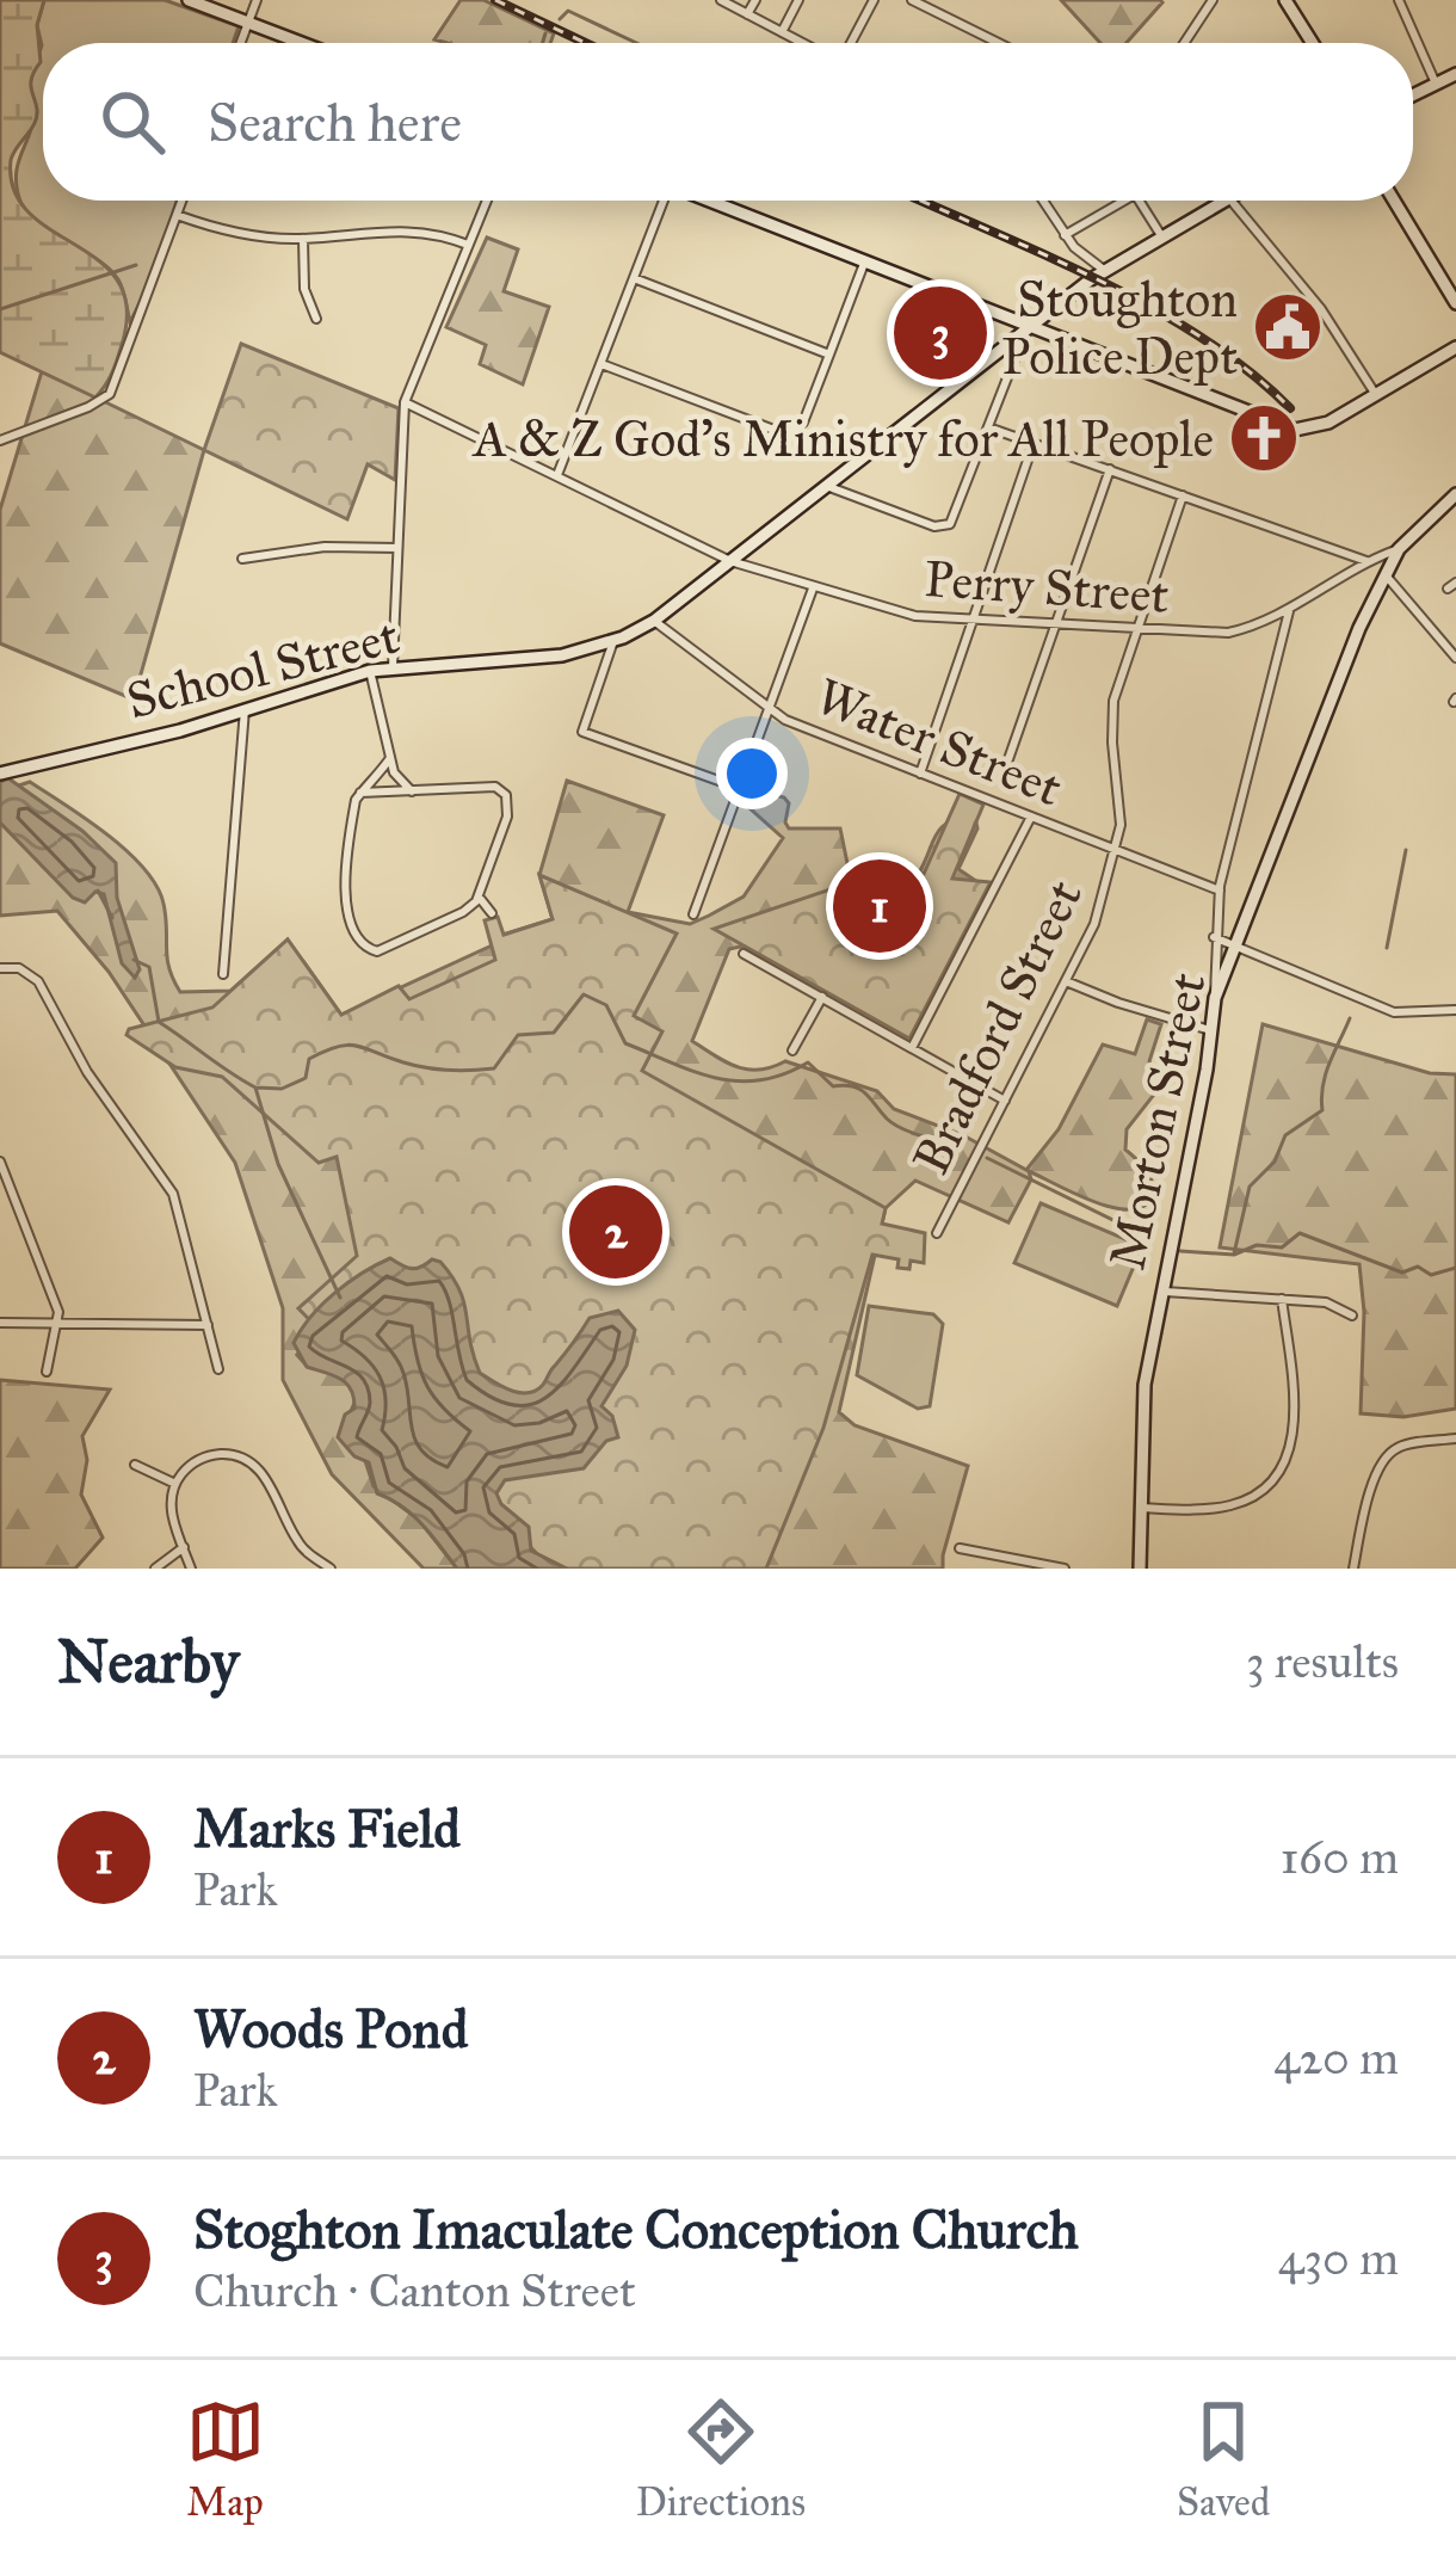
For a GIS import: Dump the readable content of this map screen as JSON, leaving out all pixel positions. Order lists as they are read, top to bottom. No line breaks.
{"streets":{"street":["Perry Street","School Street","Water Street","Bradford Street","Morton Street"]},"crossings":[["Perry Street","School Street"],["Perry Street","Bradford Street"],["Perry Street","Morton Street"],["School Street","Water Street"],["Water Street","Bradford Street"]],"places":{"public building":["Stoughton Police Dept"],"church":["A & Z God's Ministry for All People"]},"page":{"search":"Search here","pins":["3","1","2"],"heading":["Nearby","3 results"],"list":[{"mark":"1","name":"Marks Field","note":"Park","value":"160 m"},{"mark":"2","name":"Woods Pond","note":"Park","value":"420 m"},{"mark":"3","name":"Stoghton Imaculate Conception Church","note":"Church · Canton Street","value":"430 m"}],"nav":["Map","Directions","Saved"]}}
